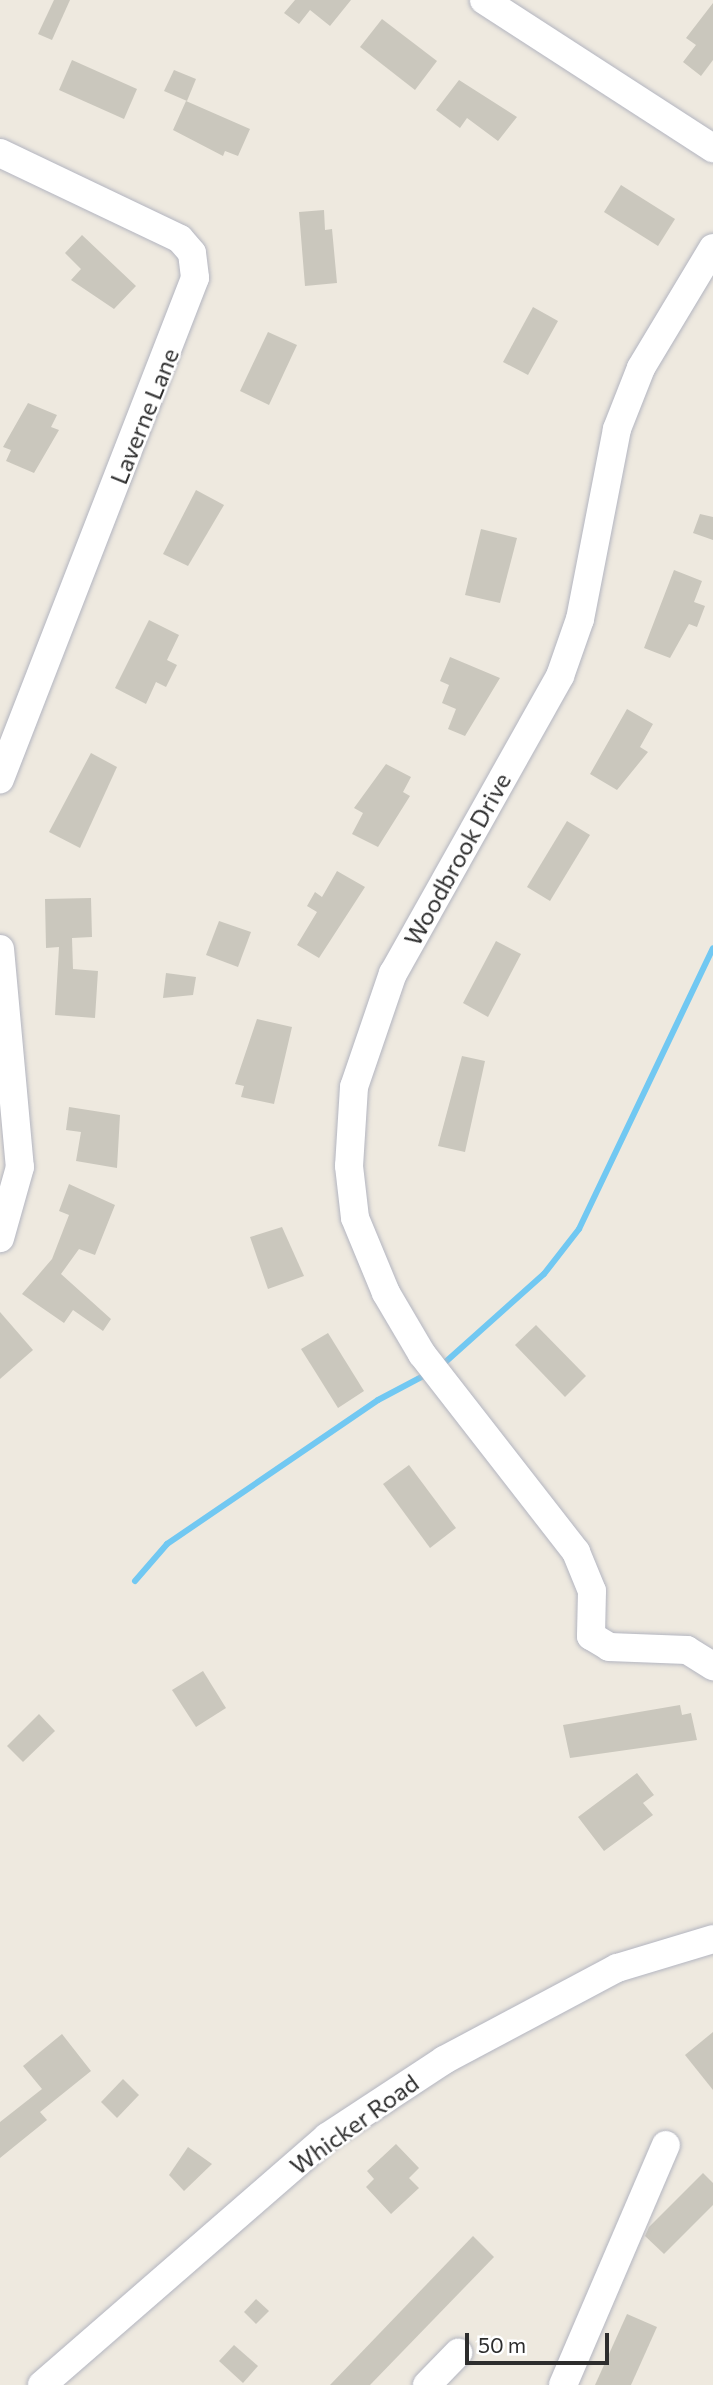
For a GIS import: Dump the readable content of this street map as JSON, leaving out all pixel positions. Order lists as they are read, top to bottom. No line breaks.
{"streets":{"street":["Laverne Lane","Woodbrook Drive","Whicker Road"]},"scale_bar":"50 m"}
